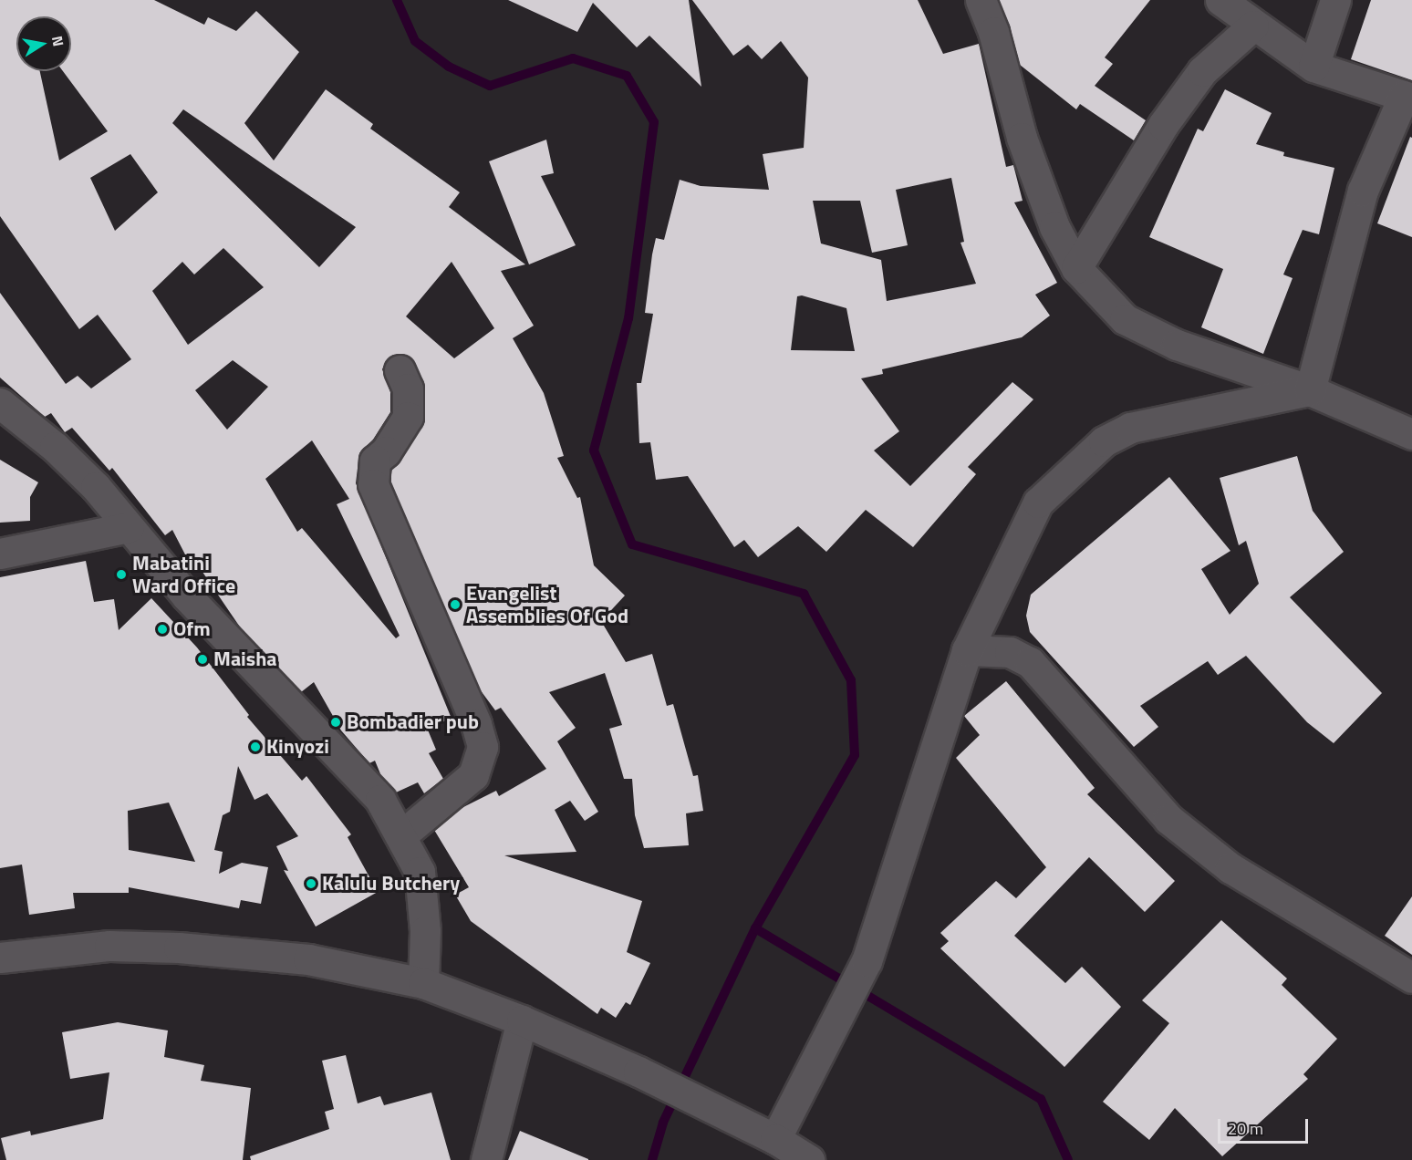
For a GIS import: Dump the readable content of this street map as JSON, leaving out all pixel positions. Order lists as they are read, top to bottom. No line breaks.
{"places":["Mabatini Ward Office","Evangelist Assemblies Of God","Ofm","Maisha","Bombadier pub","Kinyozi","Kalulu Butchery"],"scale_bar":"20 m","north":"right"}
